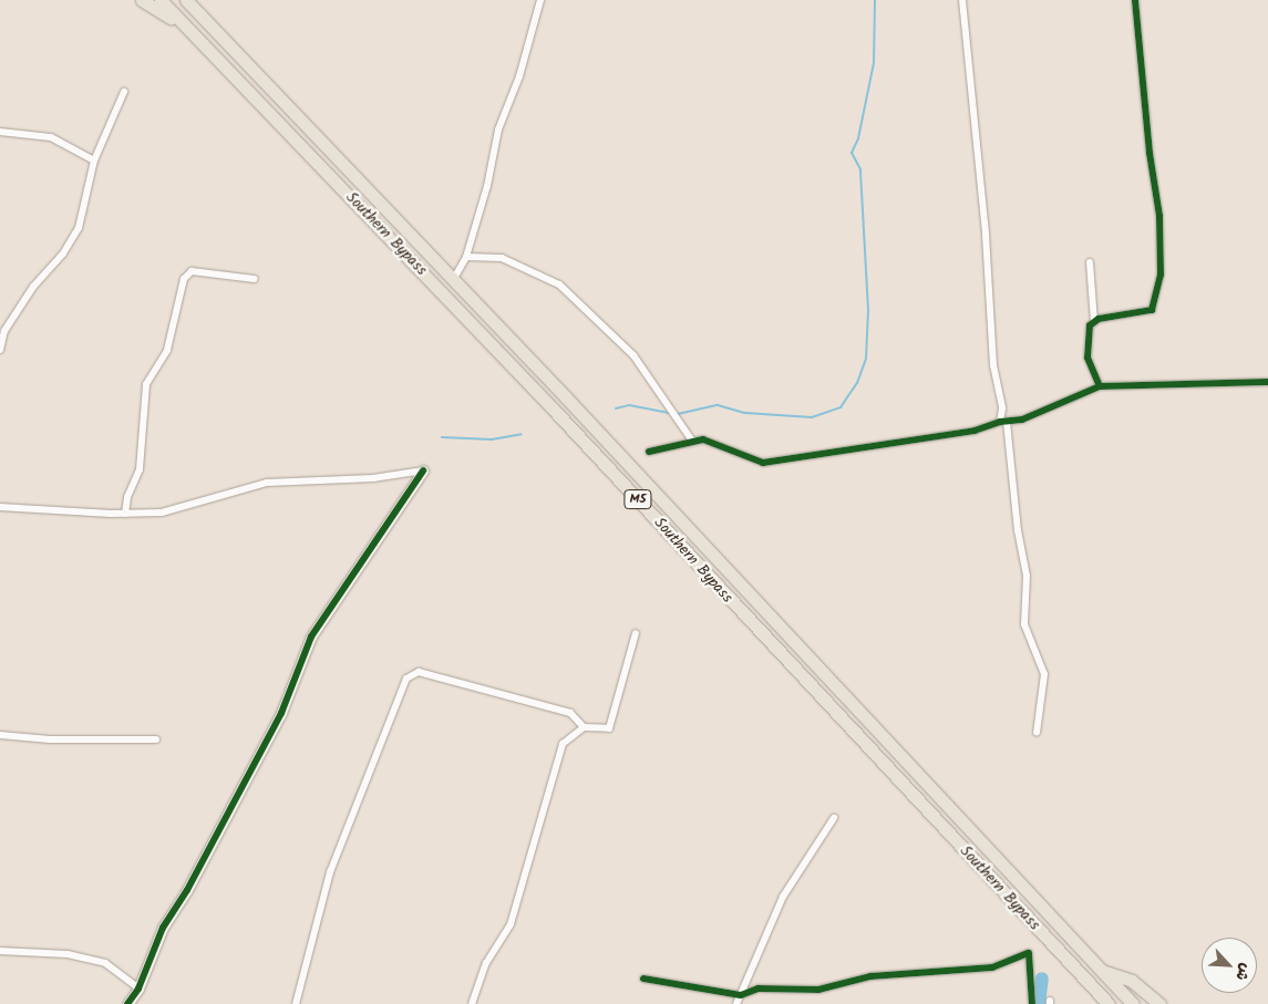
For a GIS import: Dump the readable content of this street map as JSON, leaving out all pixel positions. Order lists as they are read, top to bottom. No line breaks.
{"streets":{"highway":["Southern Bypass","M5"]},"north":"bottom right"}
